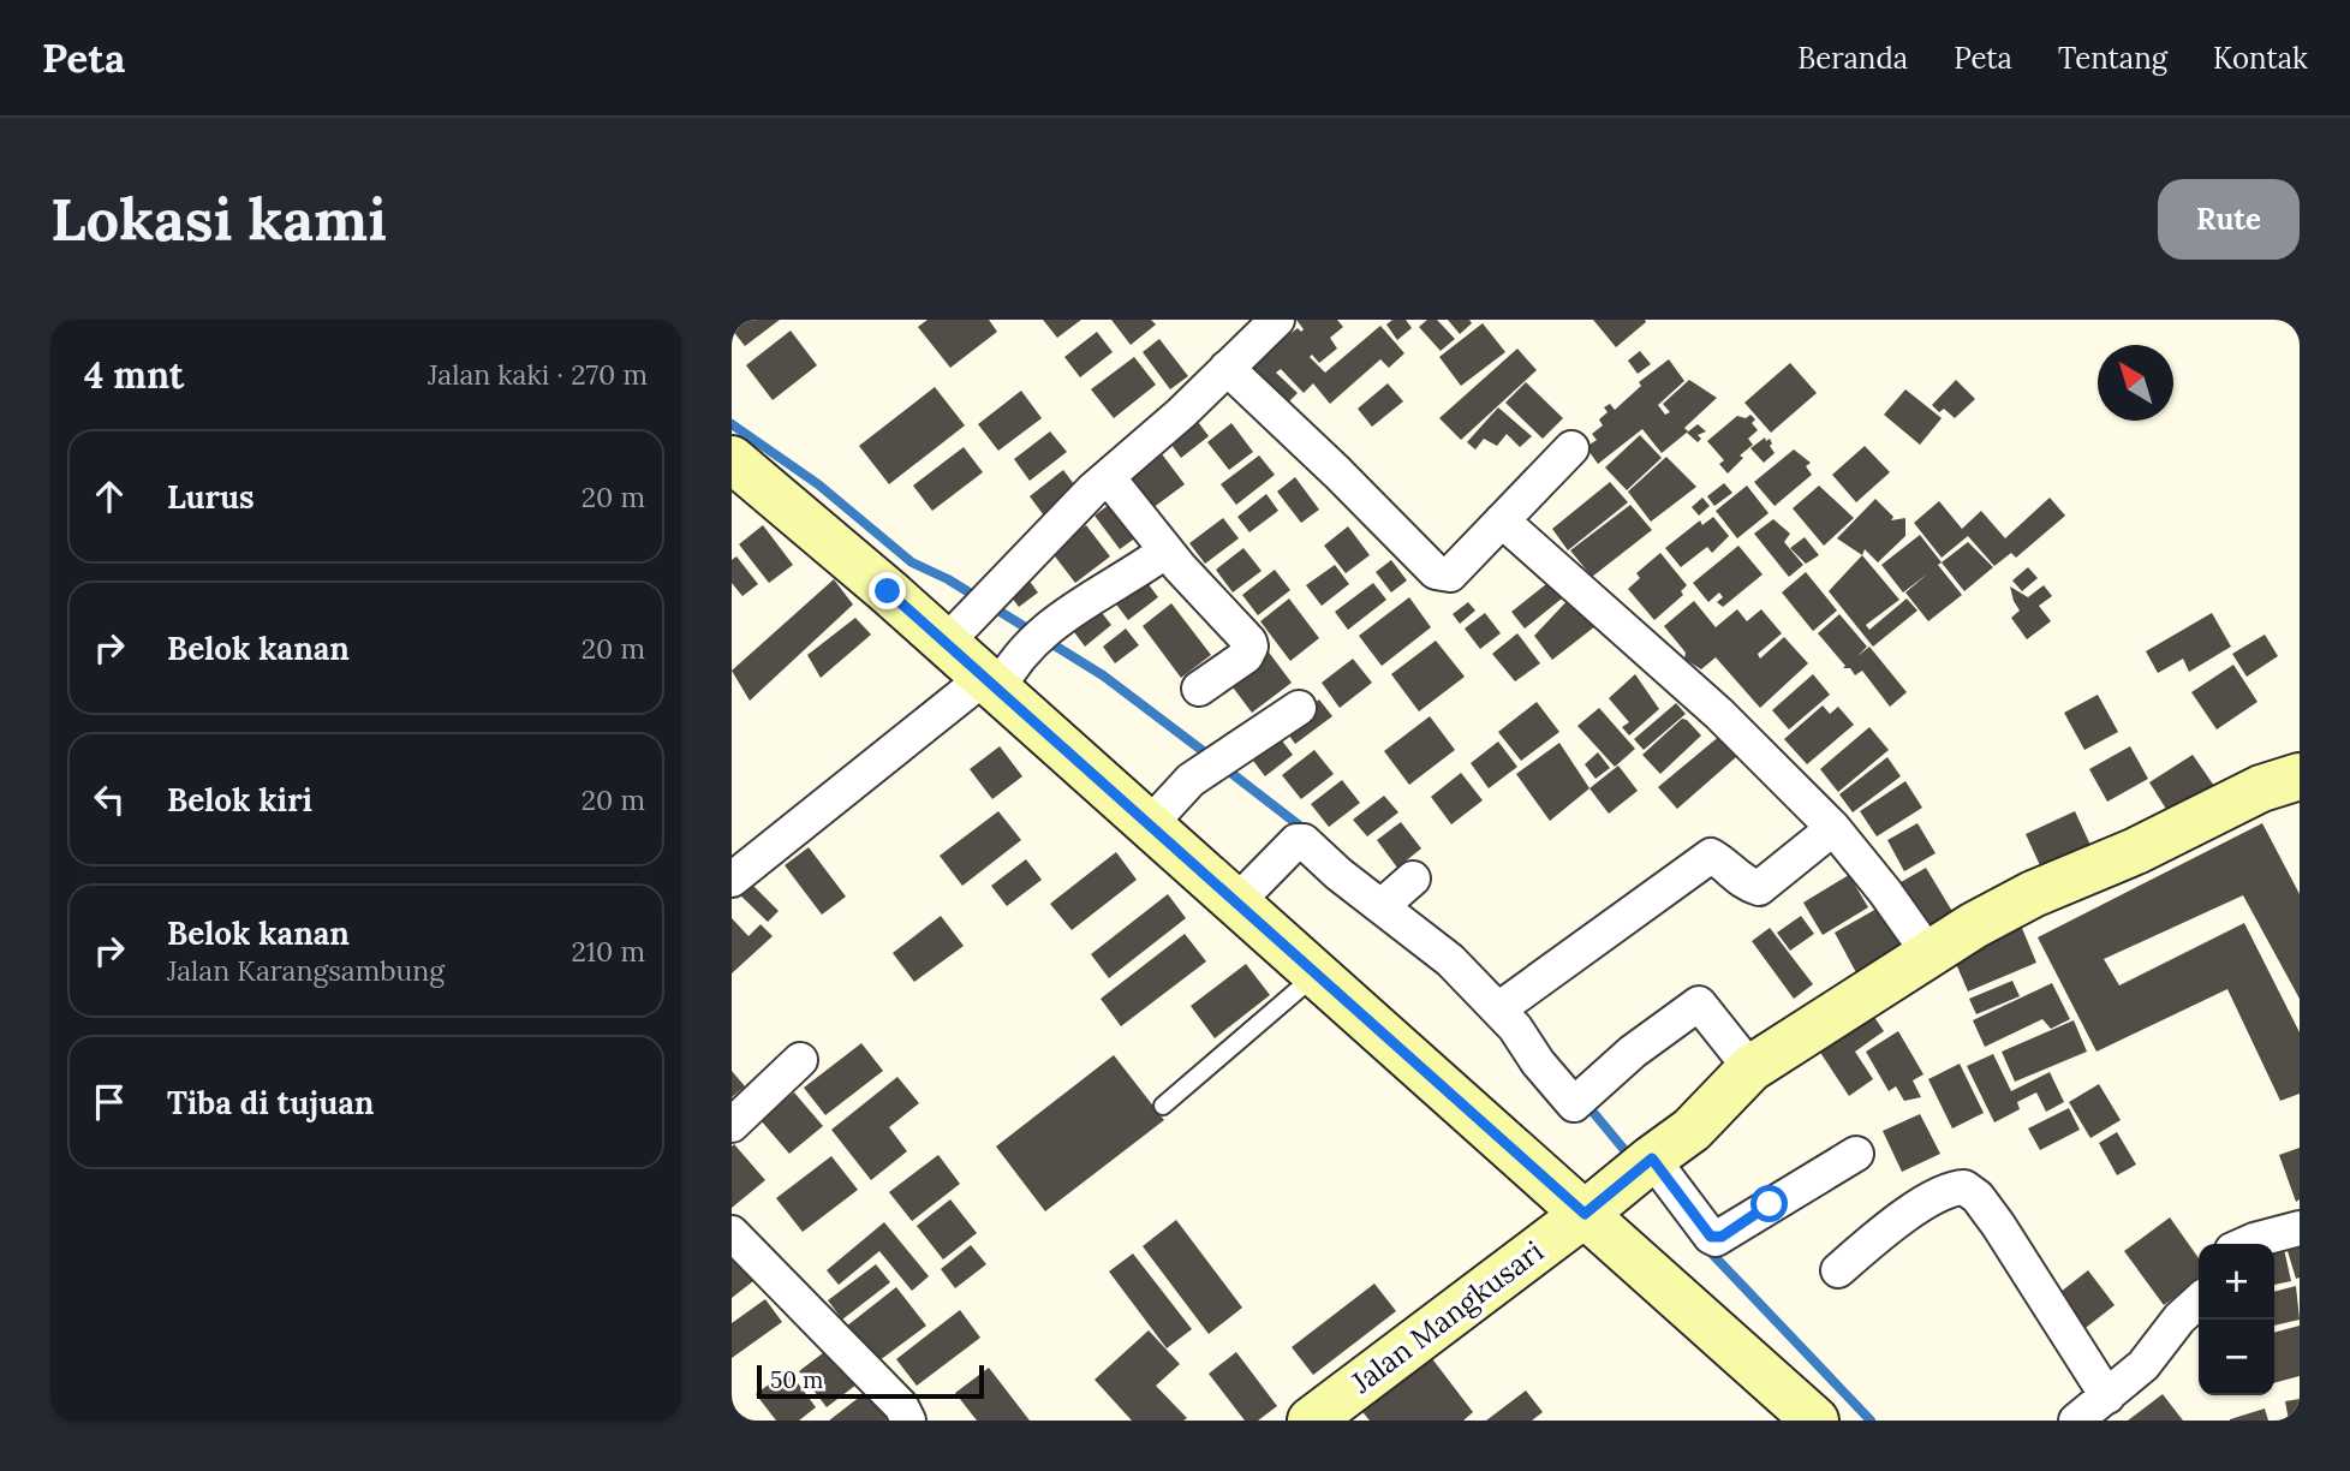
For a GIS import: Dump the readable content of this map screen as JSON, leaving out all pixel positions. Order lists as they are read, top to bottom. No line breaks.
{"streets":{"main road":["Jalan Mangkusari"]},"scale_bar":"50 m","north":"top left","page":{"header":"Peta","nav":["Beranda","Peta","Tentang","Kontak"],"buttons":"Rute","title":"Lokasi kami","heading":["4 mnt","Jalan kaki · 270 m"],"list":[["Lurus","20 m"],["Belok kanan","20 m"],["Belok kiri","20 m"],["Belok kanan","Jalan Karangsambung","210 m"],"Tiba di tujuan"],"map_buttons":["+","−"],"scale":"50 m"}}
